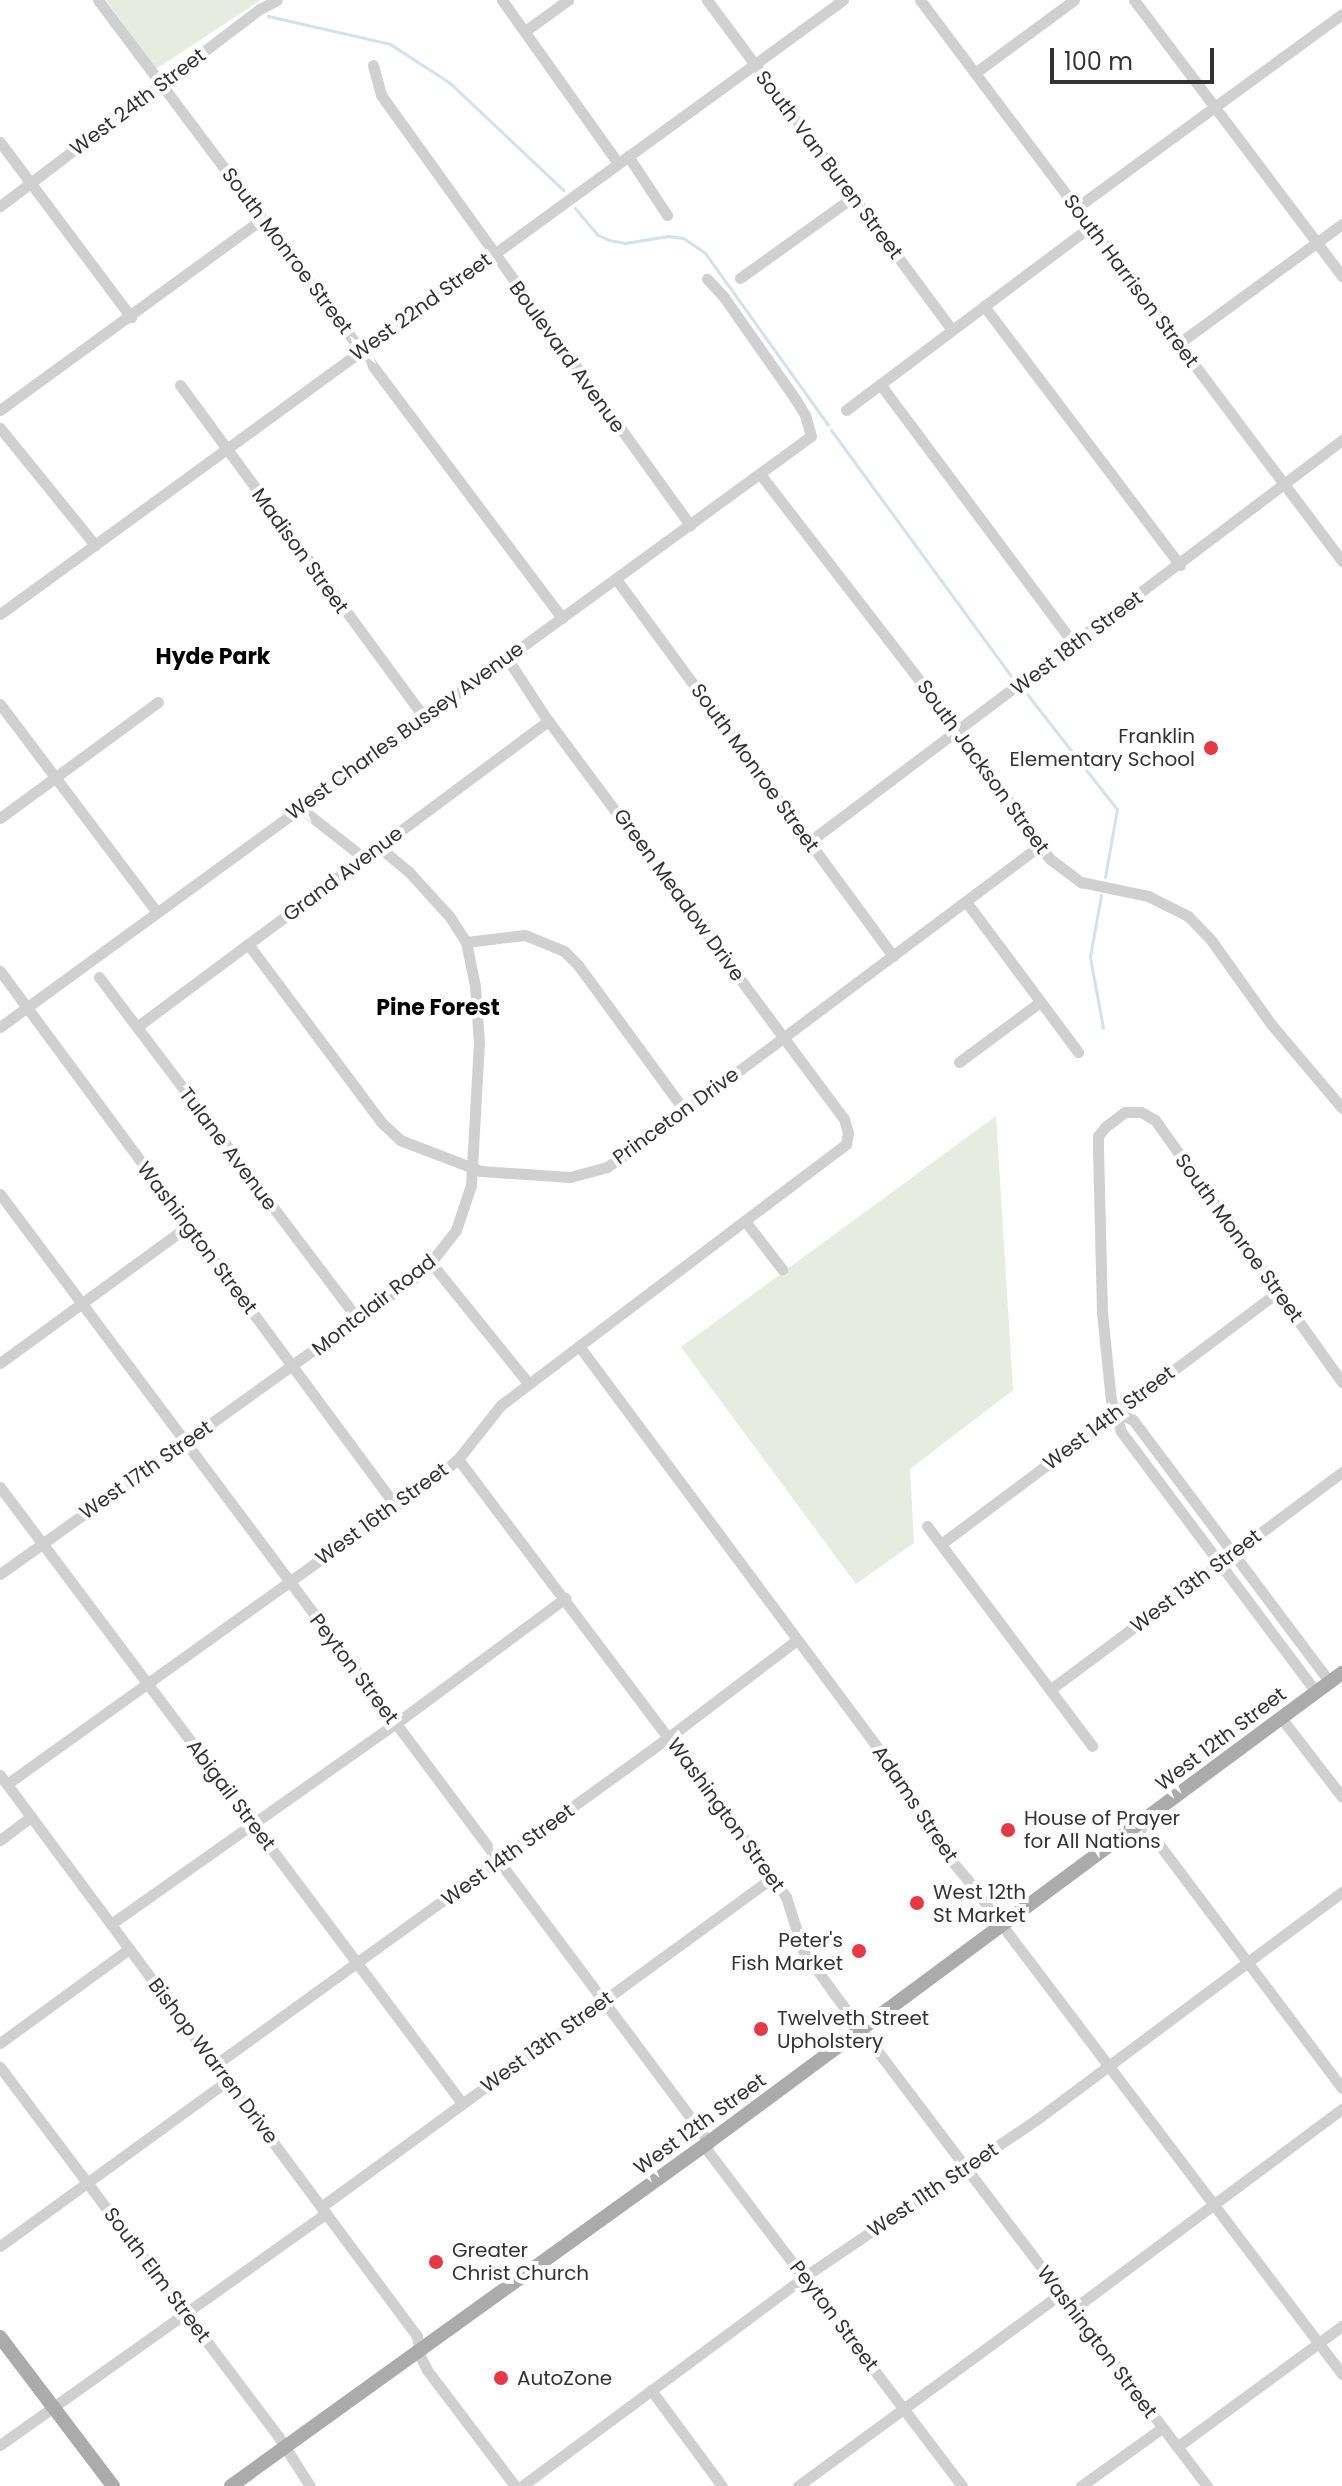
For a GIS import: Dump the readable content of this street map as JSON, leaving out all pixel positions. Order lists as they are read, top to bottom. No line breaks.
{"streets":{"main road":["West 12th Street"],"street":["West 24th Street","South Van Buren Street","South Monroe Street","South Harrison Street","West 22nd Street","Boulevard Avenue","Madison Street","West 18th Street","West Charles Bussey Avenue","South Jackson Street","Grand Avenue","Green Meadow Drive","Princeton Drive","Tulane Avenue","Washington Street","Montclair Road","West 14th Street","West 17th Street","West 16th Street","West 13th Street","Peyton Street","Abigail Street","Adams Street","Bishop Warren Drive","West 11th Street","South Elm Street"]},"crossings":[["West 24th Street","South Monroe Street"],["South Van Buren Street","West 22nd Street"],["South Monroe Street","West 22nd Street"],["South Monroe Street","West 18th Street"],["South Monroe Street","West Charles Bussey Avenue"],["South Monroe Street","Princeton Drive"],["South Monroe Street","West 14th Street"],["South Harrison Street","West 18th Street"],["West 22nd Street","Boulevard Avenue"],["West 22nd Street","Madison Street"],["Boulevard Avenue","West Charles Bussey Avenue"],["Madison Street","West Charles Bussey Avenue"],["West 18th Street","South Jackson Street"],["West Charles Bussey Avenue","South Jackson Street"],["West Charles Bussey Avenue","Green Meadow Drive"],["West Charles Bussey Avenue","Washington Street"],["South Jackson Street","Princeton Drive"],["Grand Avenue","Green Meadow Drive"],["Grand Avenue","Princeton Drive"],["Grand Avenue","Tulane Avenue"],["Grand Avenue","Montclair Road"],["Green Meadow Drive","Princeton Drive"],["Green Meadow Drive","West 16th Street"],["Princeton Drive","Montclair Road"],["Tulane Avenue","Montclair Road"],["Washington Street","Montclair Road"],["Washington Street","West 14th Street"],["Washington Street","West 17th Street"],["Washington Street","West 16th Street"],["Washington Street","West 13th Street"],["Washington Street","West 12th Street"],["Washington Street","West 11th Street"],["Montclair Road","West 17th Street"],["West 14th Street","Peyton Street"],["West 14th Street","Abigail Street"],["West 14th Street","Adams Street"],["West 14th Street","Bishop Warren Drive"],["West 17th Street","Peyton Street"],["West 17th Street","Abigail Street"],["West 16th Street","Peyton Street"],["West 16th Street","Abigail Street"],["West 16th Street","Adams Street"],["West 16th Street","Bishop Warren Drive"],["West 13th Street","Peyton Street"],["West 13th Street","Abigail Street"],["West 13th Street","Bishop Warren Drive"],["West 13th Street","South Elm Street"],["Peyton Street","West 12th Street"],["Peyton Street","West 11th Street"],["West 12th Street","Adams Street"],["West 12th Street","Bishop Warren Drive"],["West 12th Street","South Elm Street"],["Adams Street","West 11th Street"]],"districts":["Hyde Park","Pine Forest"],"places":["Franklin Elementary School","House of Prayer for All Nations","West 12th St Market","Peter's Fish Market","Twelveth Street Upholstery","Greater Christ Church","AutoZone"],"scale_bar":"100 m"}
